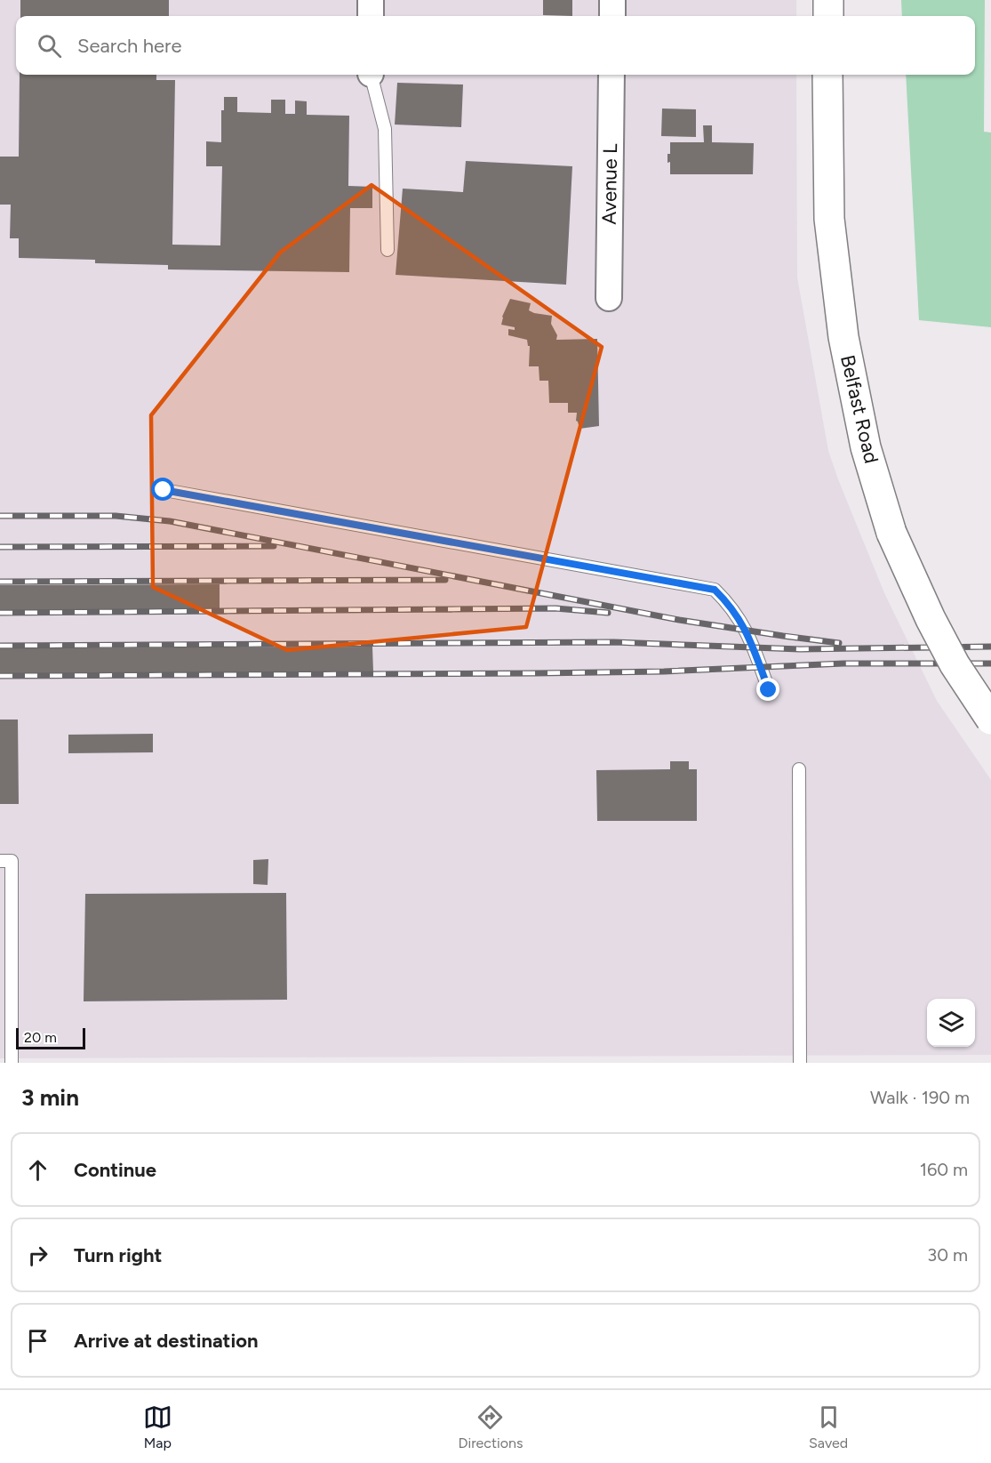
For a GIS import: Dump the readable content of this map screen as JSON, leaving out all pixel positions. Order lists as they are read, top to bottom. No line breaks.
{"streets":{"street":["Avenue L","Belfast Road"]},"scale_bar":"20 m","page":{"search":"Search here","scale":"20 m","heading":["3 min","Walk · 190 m"],"list":[["Continue","160 m"],["Turn right","30 m"],"Arrive at destination"],"nav":["Map","Directions","Saved"]}}
